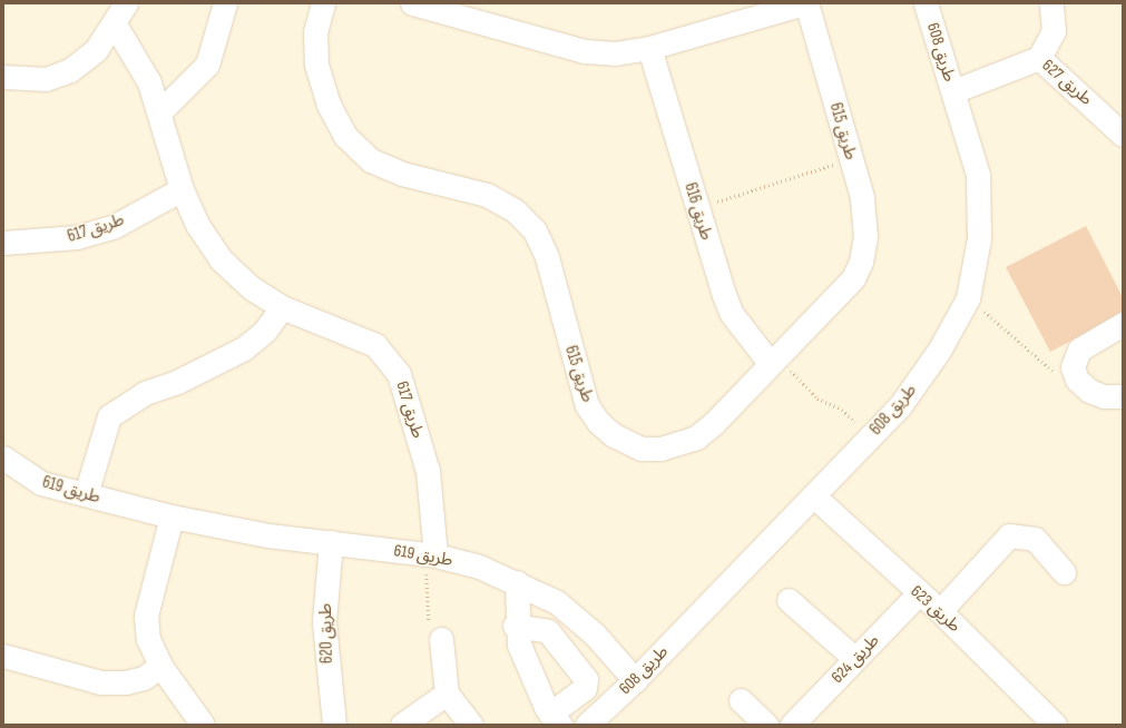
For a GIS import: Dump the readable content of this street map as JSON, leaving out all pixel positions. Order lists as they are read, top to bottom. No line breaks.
{"streets":{"street":["طريق 608","طريق 627","طريق 615","طريق 616","طريق 617","طريق 619","طريق 623","طريق 620","طريق 624"]},"crossings":[["طريق 608","طريق 627"],["طريق 608","طريق 619"],["طريق 608","طريق 623"],["طريق 615","طريق 616"],["طريق 617","طريق 619"],["طريق 619","طريق 620"],["طريق 623","طريق 624"]]}
